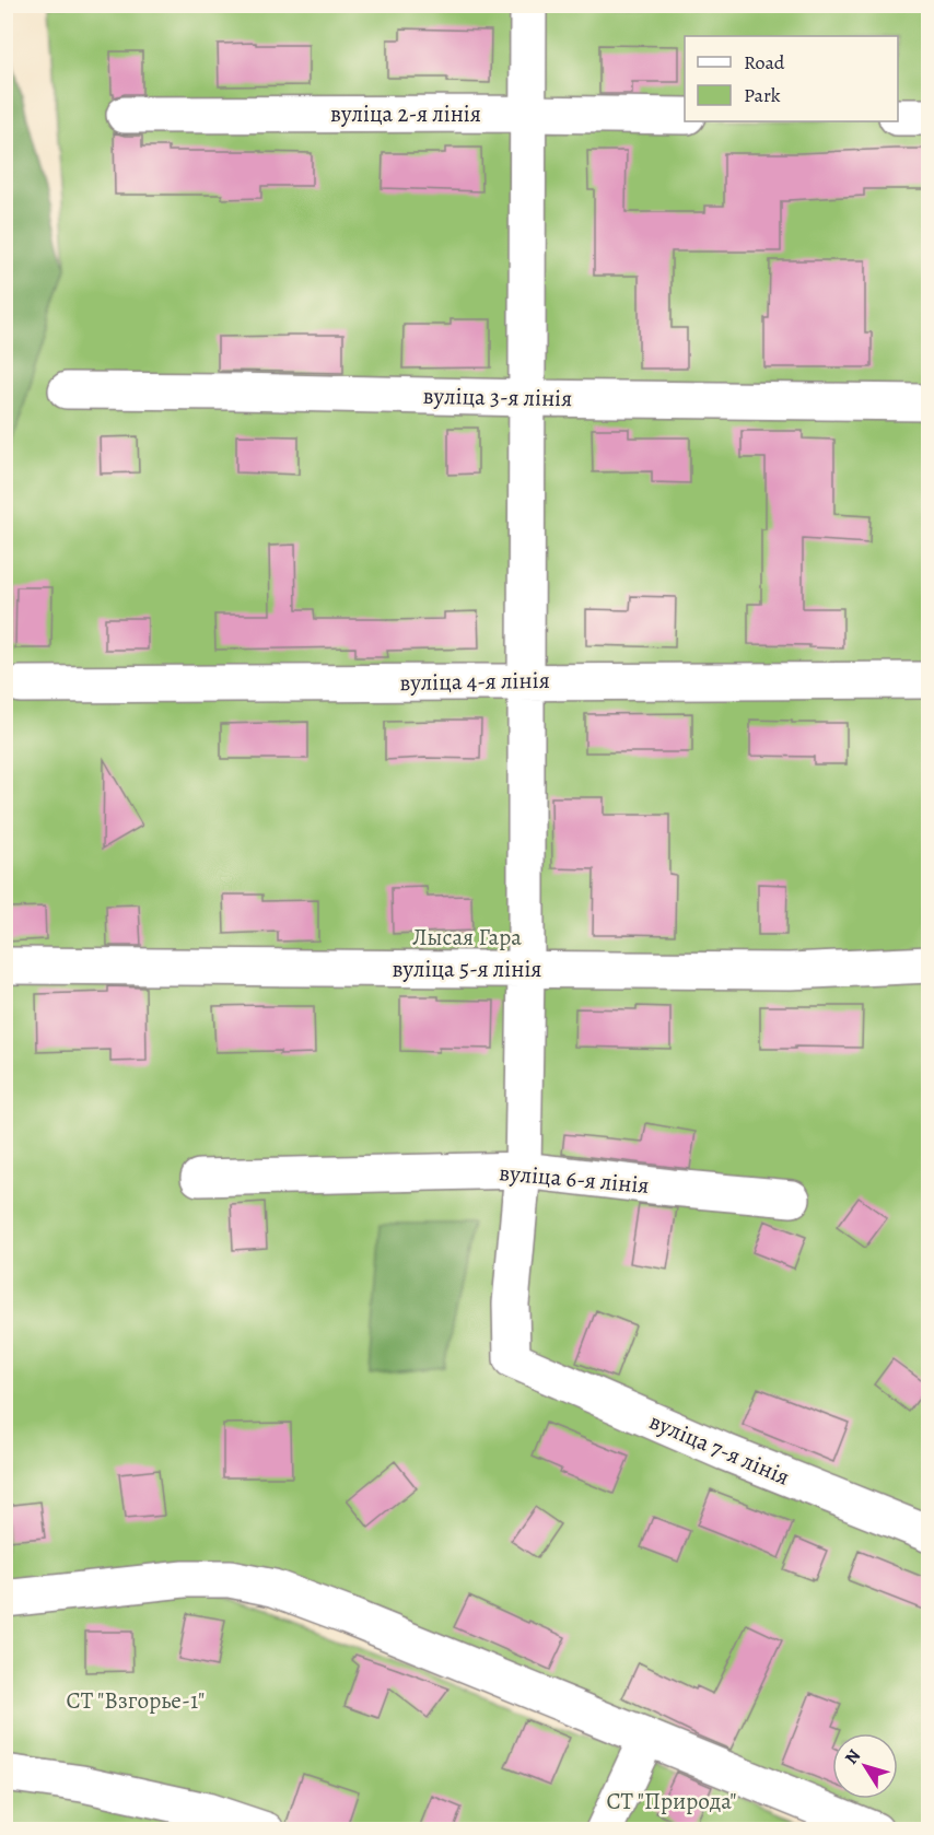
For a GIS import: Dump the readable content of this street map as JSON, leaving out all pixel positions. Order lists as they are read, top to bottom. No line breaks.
{"streets":{"street":["вуліца 2-я лінія","вуліца 3-я лінія","вуліца 4-я лінія","вуліца 5-я лінія","вуліца 6-я лінія","вуліца 7-я лінія"]},"crossings":[["вуліца 6-я лінія","вуліца 7-я лінія"]],"parks":["Лысая Гара","СТ \"Взгорье-1\"","СТ \"Природа\""],"legend":["Road","Park"],"north":"top left"}
